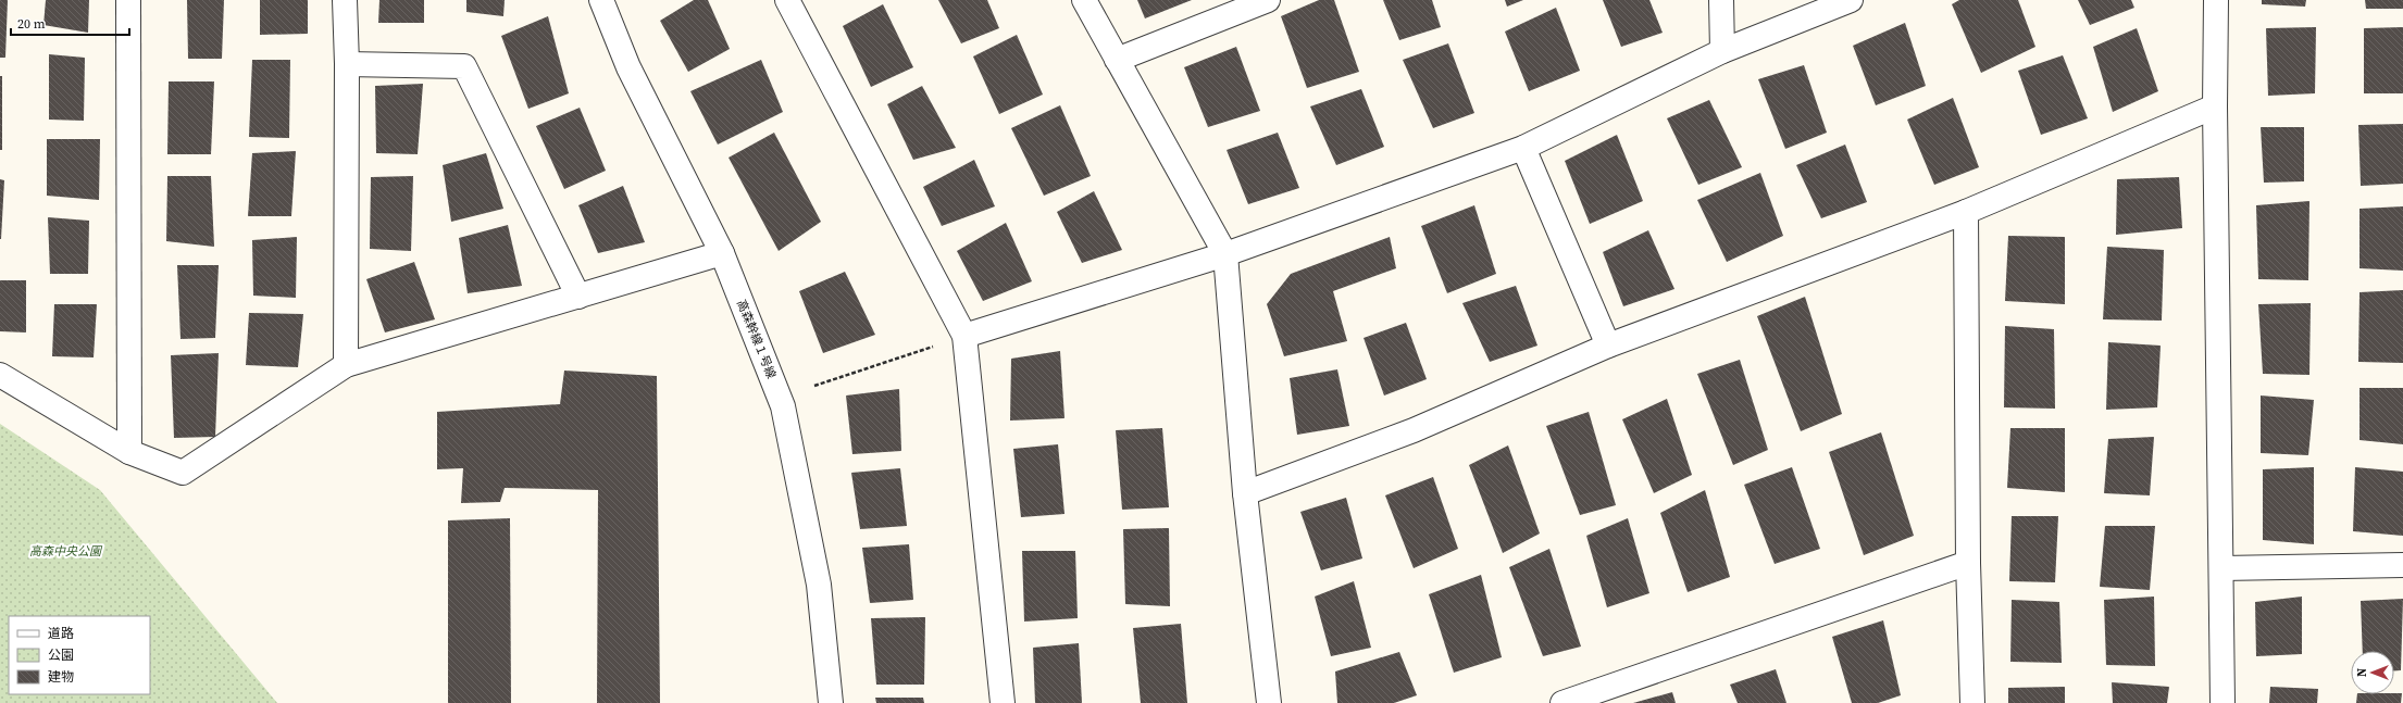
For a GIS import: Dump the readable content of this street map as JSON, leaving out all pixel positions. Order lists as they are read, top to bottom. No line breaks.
{"streets":{"street":["高森幹線１号線"]},"parks":["高森中央公園"],"legend":["道路","公園","建物"],"scale_bar":"20 m","north":"left"}
